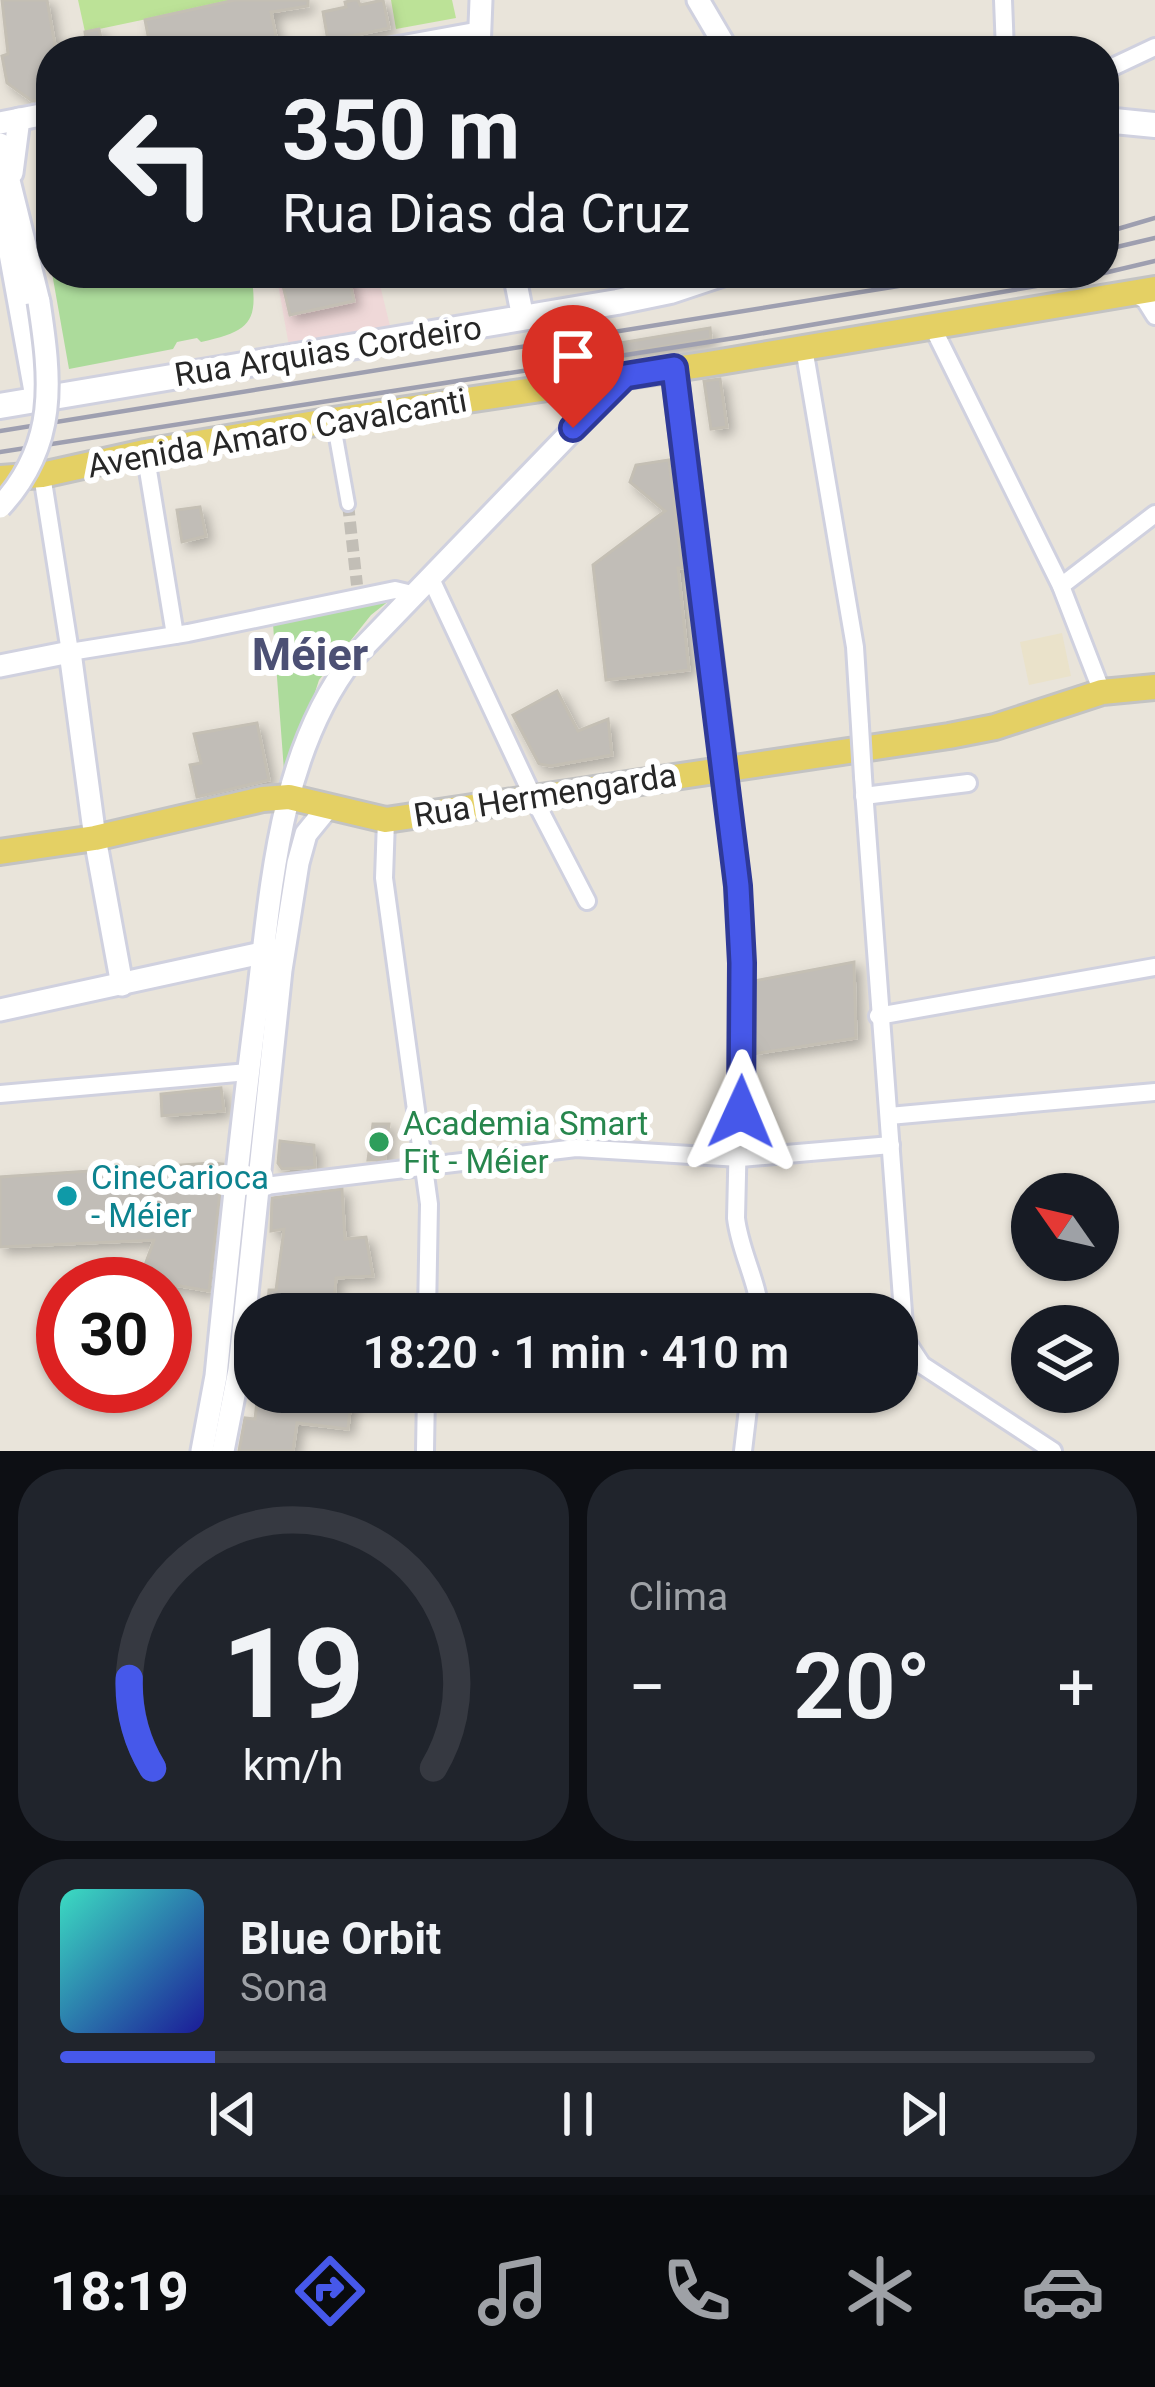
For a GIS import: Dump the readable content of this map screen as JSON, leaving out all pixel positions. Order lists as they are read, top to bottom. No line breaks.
{"streets":{"main road":["Rua Arquias Cordeiro","Avenida Amaro Cavalcanti","Rua Hermengarda"]},"districts":["Méier"],"places":["Academia Smart Fit - Méier","CineCarioca - Méier"],"north":"top left","page":{"turn":["350 m","Rua Dias da Cruz"],"limit":"30","trip":"18:20 · 1 min · 410 m","tile":"Clima","heat":["−","20°","+"],"song":["Blue Orbit","Sona"],"tabs":"18:19","gauge":["19","km/h"]}}
